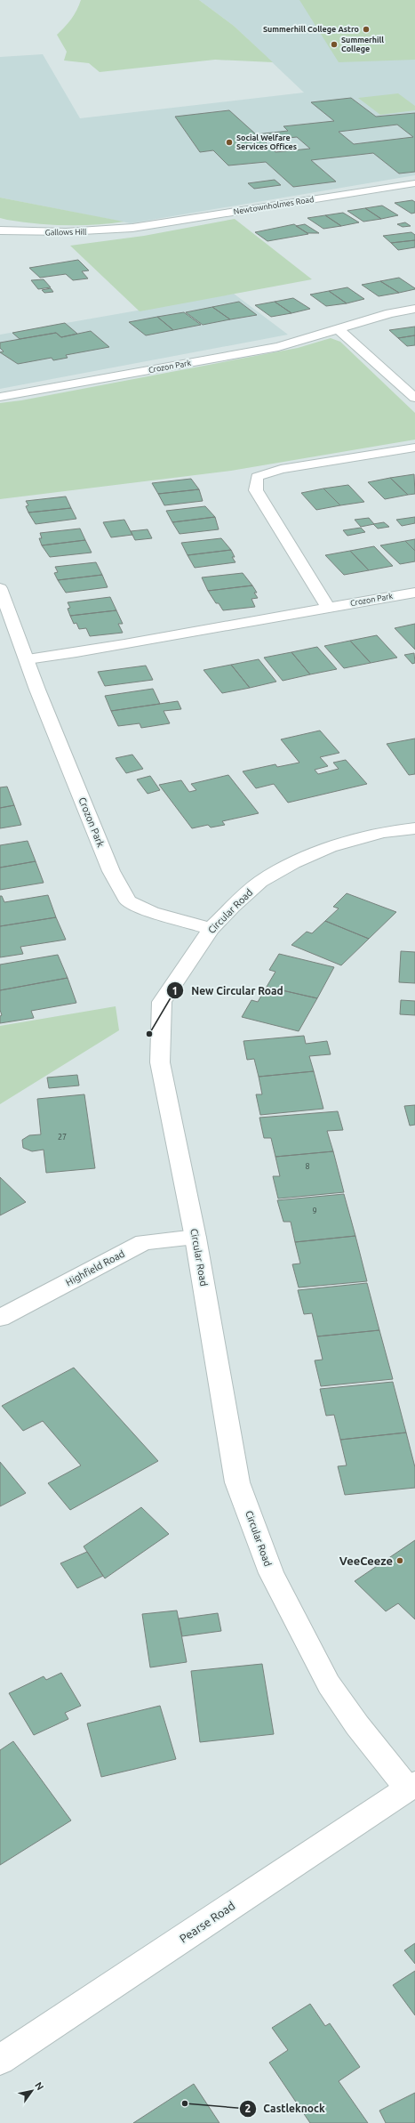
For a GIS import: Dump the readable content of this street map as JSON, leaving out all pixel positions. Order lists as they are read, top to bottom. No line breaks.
{"streets":{"street":["Newtownholmes Road","Gallows Hill","Crozon Park","Circular Road","Highfield Road","Pearse Road"]},"crossings":[["Newtownholmes Road","Gallows Hill"],["Crozon Park","Circular Road"],["Circular Road","Highfield Road"],["Circular Road","Pearse Road"]],"places":["Summerhill College Astro","Summerhill College","Social Welfare Services Offices","New Circular Road","VeeCeeze","Castleknock"],"house_numbers":["27","8","9"],"north":"top right"}
